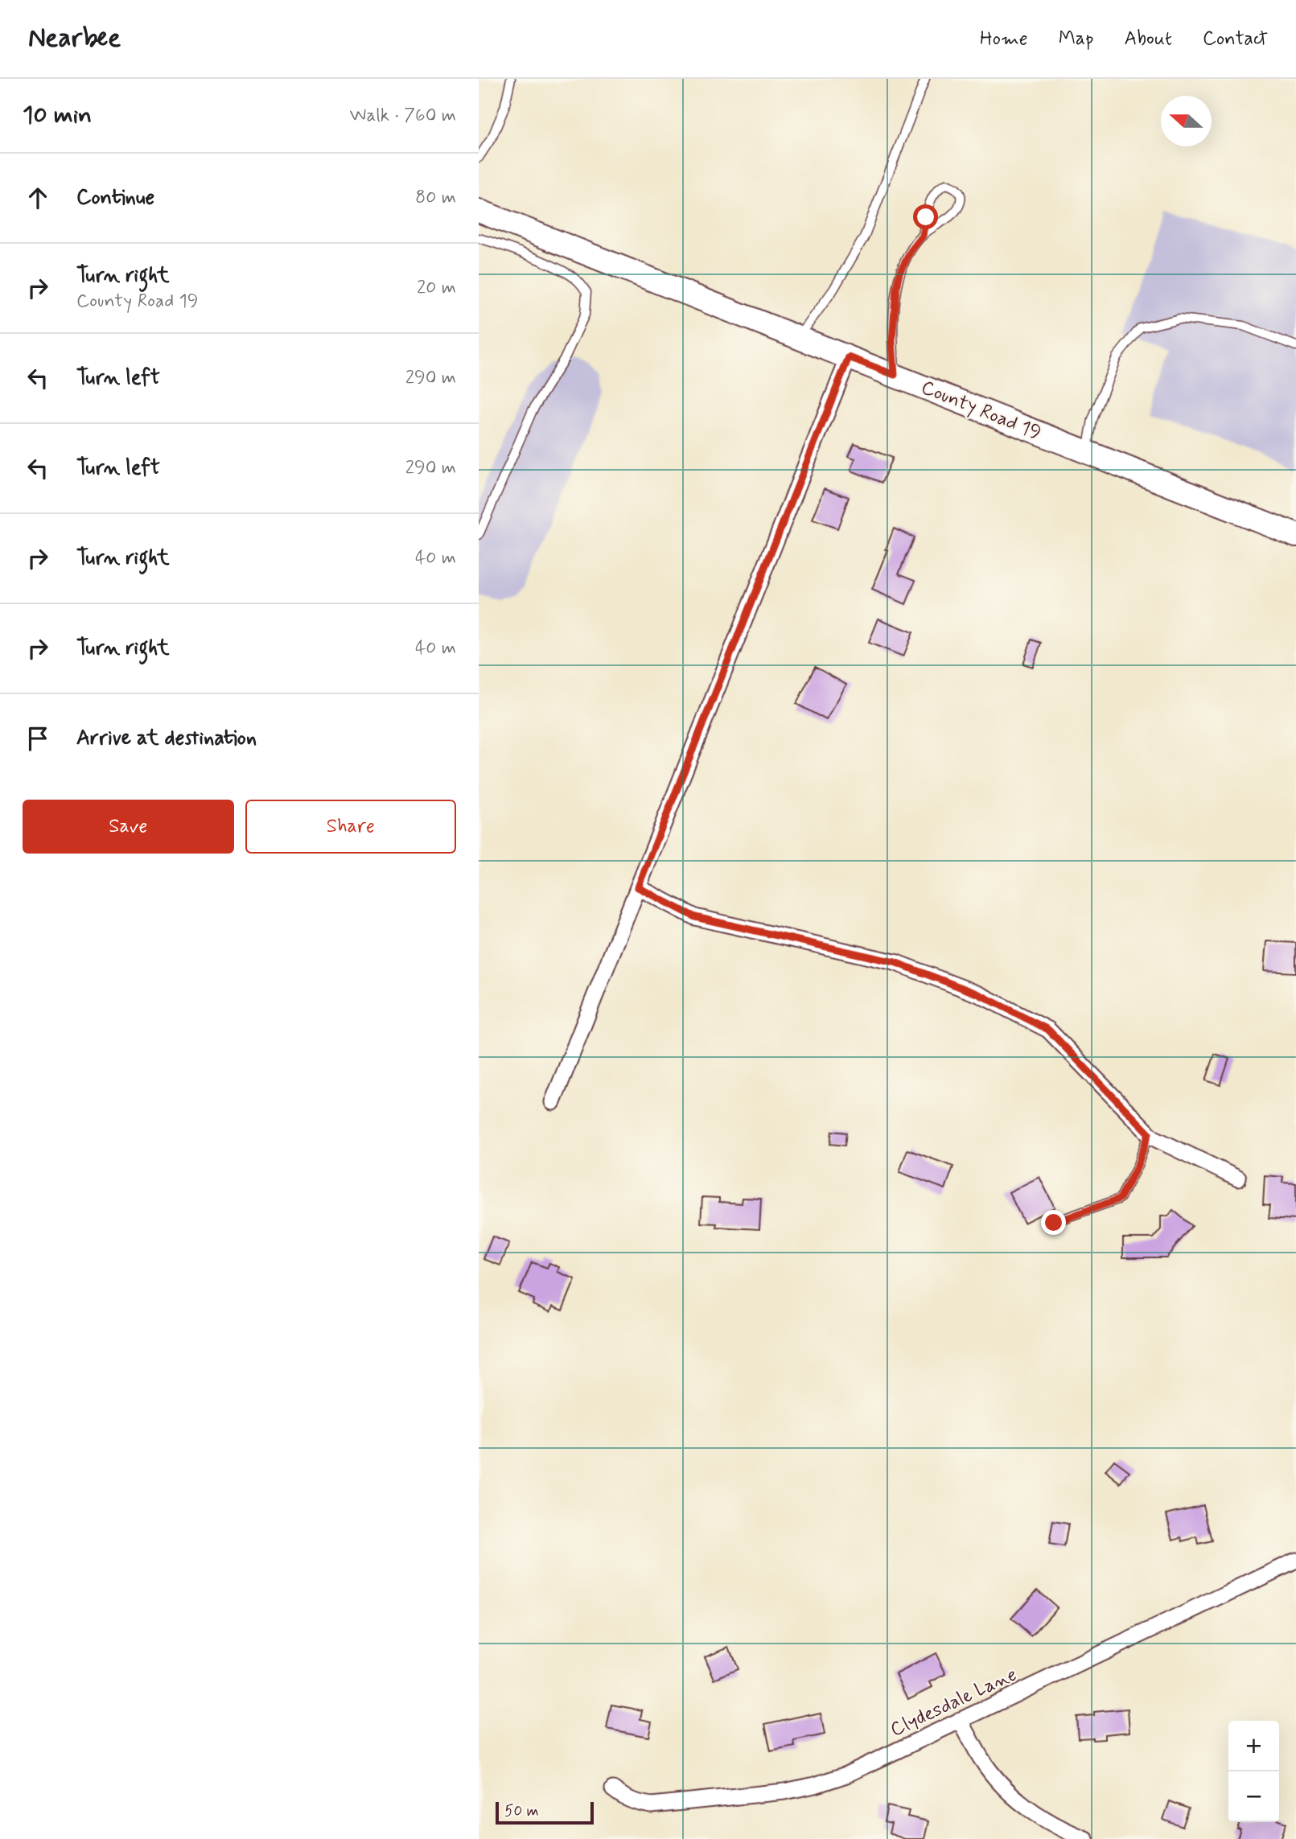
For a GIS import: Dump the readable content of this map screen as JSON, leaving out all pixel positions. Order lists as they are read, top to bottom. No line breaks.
{"streets":{"street":["County Road 19","Clydesdale Lane"]},"scale_bar":"50 m","north":"left","page":{"header":"Nearbee","nav":["Home","Map","About","Contact"],"heading":["10 min","Walk · 760 m"],"list":[["Continue","80 m"],["Turn right","County Road 19","20 m"],["Turn left","290 m"],["Turn left","290 m"],["Turn right","40 m"],["Turn right","40 m"],"Arrive at destination"],"buttons":["Save","Share"],"map_buttons":["+","−"],"scale":"50 m"}}
